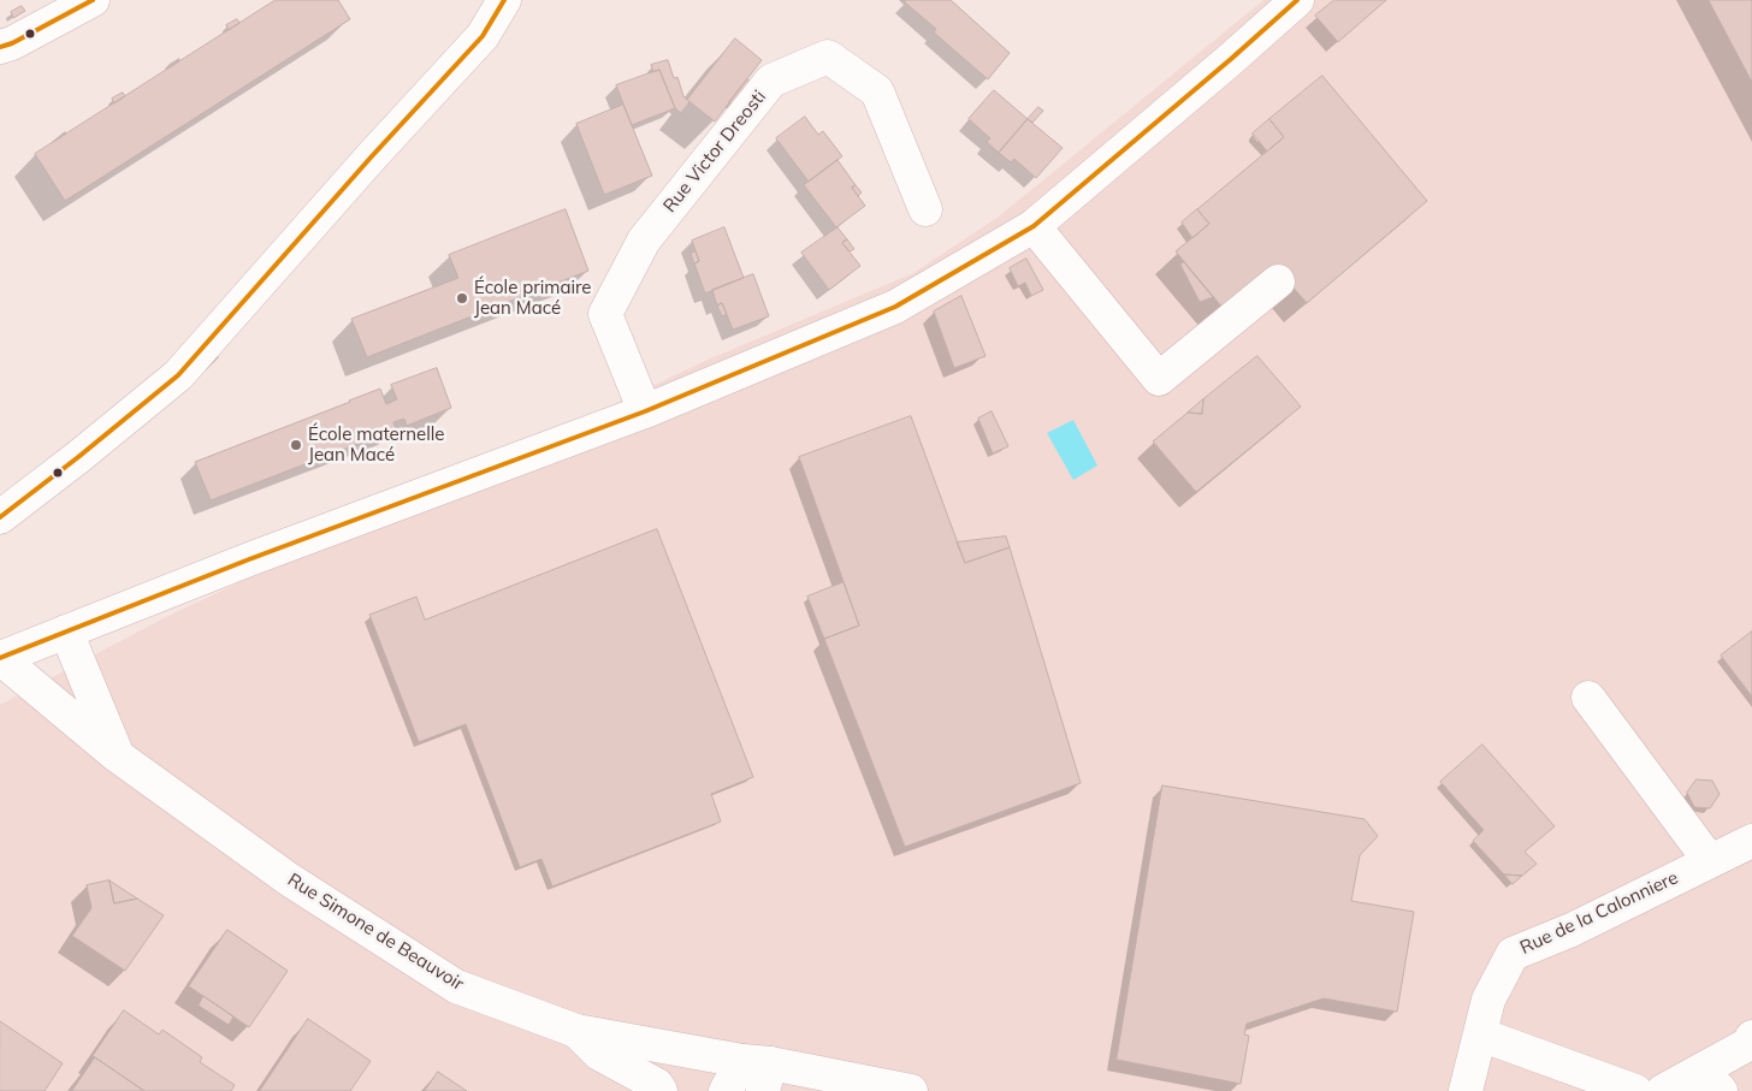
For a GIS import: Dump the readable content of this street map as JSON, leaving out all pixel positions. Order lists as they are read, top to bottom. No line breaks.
{"streets":{"main road":["Rue Victor Dreosti","Rue de la Calonniere","Rue Simone de Beauvoir"]},"places":["École primaire Jean Macé","École maternelle Jean Macé"]}
